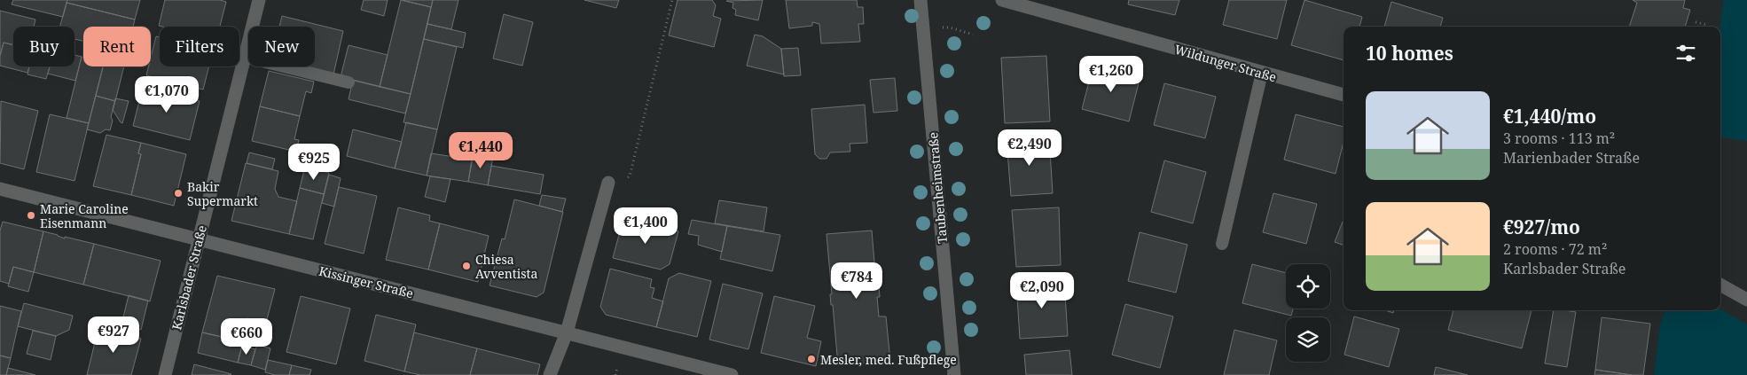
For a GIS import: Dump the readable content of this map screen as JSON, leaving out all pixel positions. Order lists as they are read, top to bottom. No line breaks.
{"streets":{"street":["Wildunger Straße","Taubenheimstraße","Karlsbader Straße","Kissinger Straße"]},"crossings":[["Karlsbader Straße","Kissinger Straße"]],"places":["Bakir Supermarkt","Marie Caroline Eisenmann","Chiesa Avventista","Mesler, med. Fußpflege"],"page":{"chip":["Buy","Rent","Filters","New"],"heading":"10 homes","price":["€1,260","€1,070","€2,490","€1,440","€925","€1,400","€784","€2,090","€927","€660"],"list":[{"name":"€1,440/mo","note":"3 rooms · 113 m² · Marienbader Straße"},{"name":"€927/mo","note":"2 rooms · 72 m² · Karlsbader Straße"}]}}
